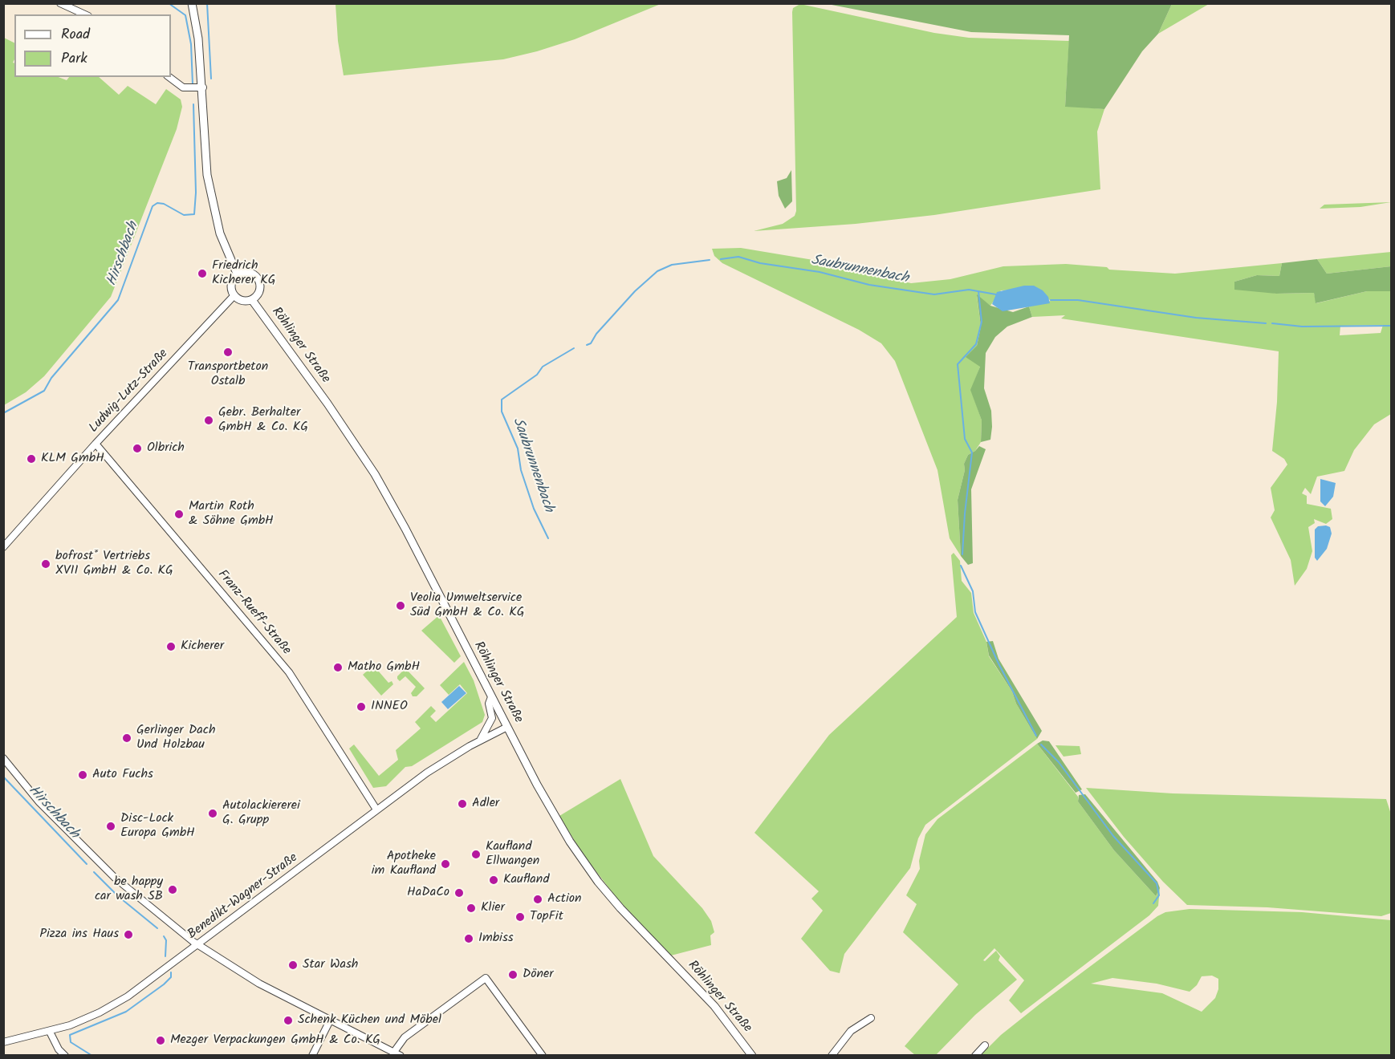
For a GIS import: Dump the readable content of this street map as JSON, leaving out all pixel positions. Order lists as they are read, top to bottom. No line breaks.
{"streets":{"street":["Röhlinger Straße","Ludwig-Lutz-Straße","Franz-Rueff-Straße","Benedikt-Wagner-Straße"]},"crossings":[["Röhlinger Straße","Ludwig-Lutz-Straße"],["Röhlinger Straße","Benedikt-Wagner-Straße"],["Ludwig-Lutz-Straße","Franz-Rueff-Straße"],["Franz-Rueff-Straße","Benedikt-Wagner-Straße"]],"water":["Hirschbach","Saubrunnenbach"],"places":["Friedrich Kicherer KG","Transportbeton Ostalb","Gebr. Berhalter GmbH & Co. KG","Olbrich","KLM GmbH","Martin Roth & Söhne GmbH","bofrost* Vertriebs XVII GmbH & Co. KG","Veolia Umweltservice Süd GmbH & Co. KG","Kicherer","Matho GmbH","INNEO","Gerlinger Dach Und Holzbau","Auto Fuchs","Adler","Autolackiererei G. Grupp","Disc-Lock Europa GmbH","Kaufland Ellwangen","Apotheke im Kaufland","Kaufland","be happy car wash SB","HaDaCo","Action","Klier","TopFit","Pizza ins Haus","Imbiss","Star Wash","Döner","Schenk Küchen und Möbel","Mezger Verpackungen GmbH & Co. KG"],"legend":["Road","Park"]}
